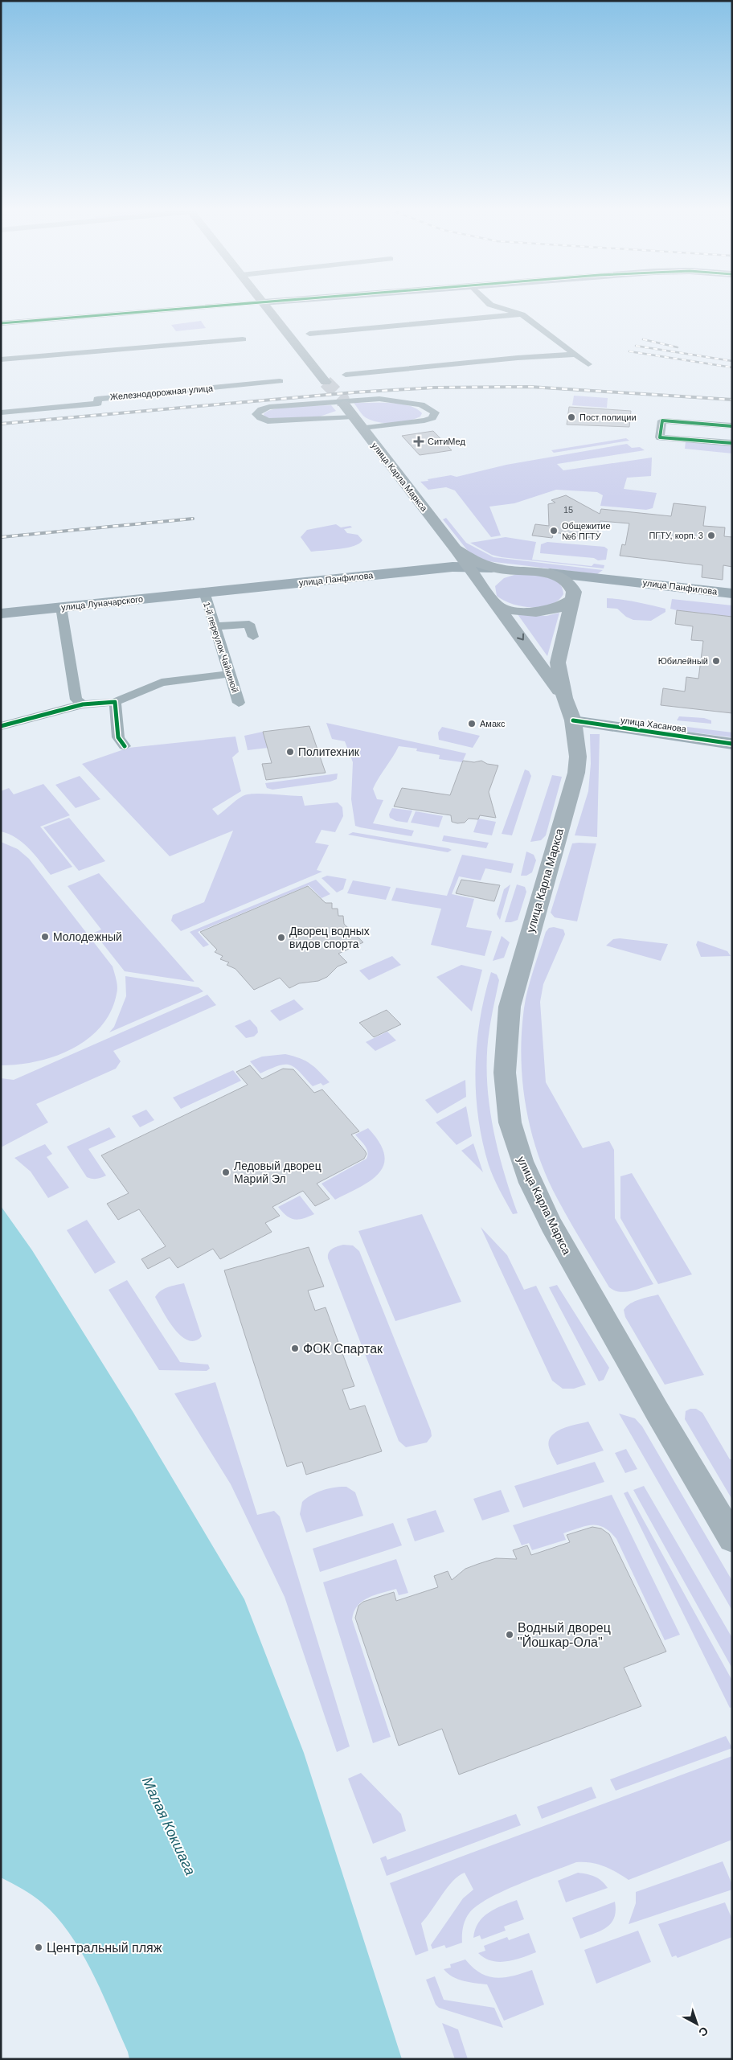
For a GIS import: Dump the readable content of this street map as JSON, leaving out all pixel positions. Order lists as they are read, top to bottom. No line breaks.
{"streets":{"main road":["улица Карла Маркса"],"street":["Железнодорожная улица","улица Панфилова","улица Луначарского","1-й переулок Чайкиной","улица Хасанова"]},"crossings":[["улица Карла Маркса","улица Панфилова"],["улица Карла Маркса","улица Хасанова"],["улица Панфилова","улица Луначарского"],["улица Панфилова","1-й переулок Чайкиной"],["улица Луначарского","1-й переулок Чайкиной"]],"water":["Малая Кокшага"],"places":{"other":["Пост полиции","Общежитие №6 ПГТУ","ПГТУ, корп. 3","Юбилейный","Амакс","Политехник","Молодежный","Дворец водных видов спорта","Ледовый дворец Марий Эл","ФОК Спартак","Водный дворец \"Йошкар-Ола\"","Центральный пляж"],"health":["СитиМед"]},"house_numbers":["15"],"north":"bottom right"}
